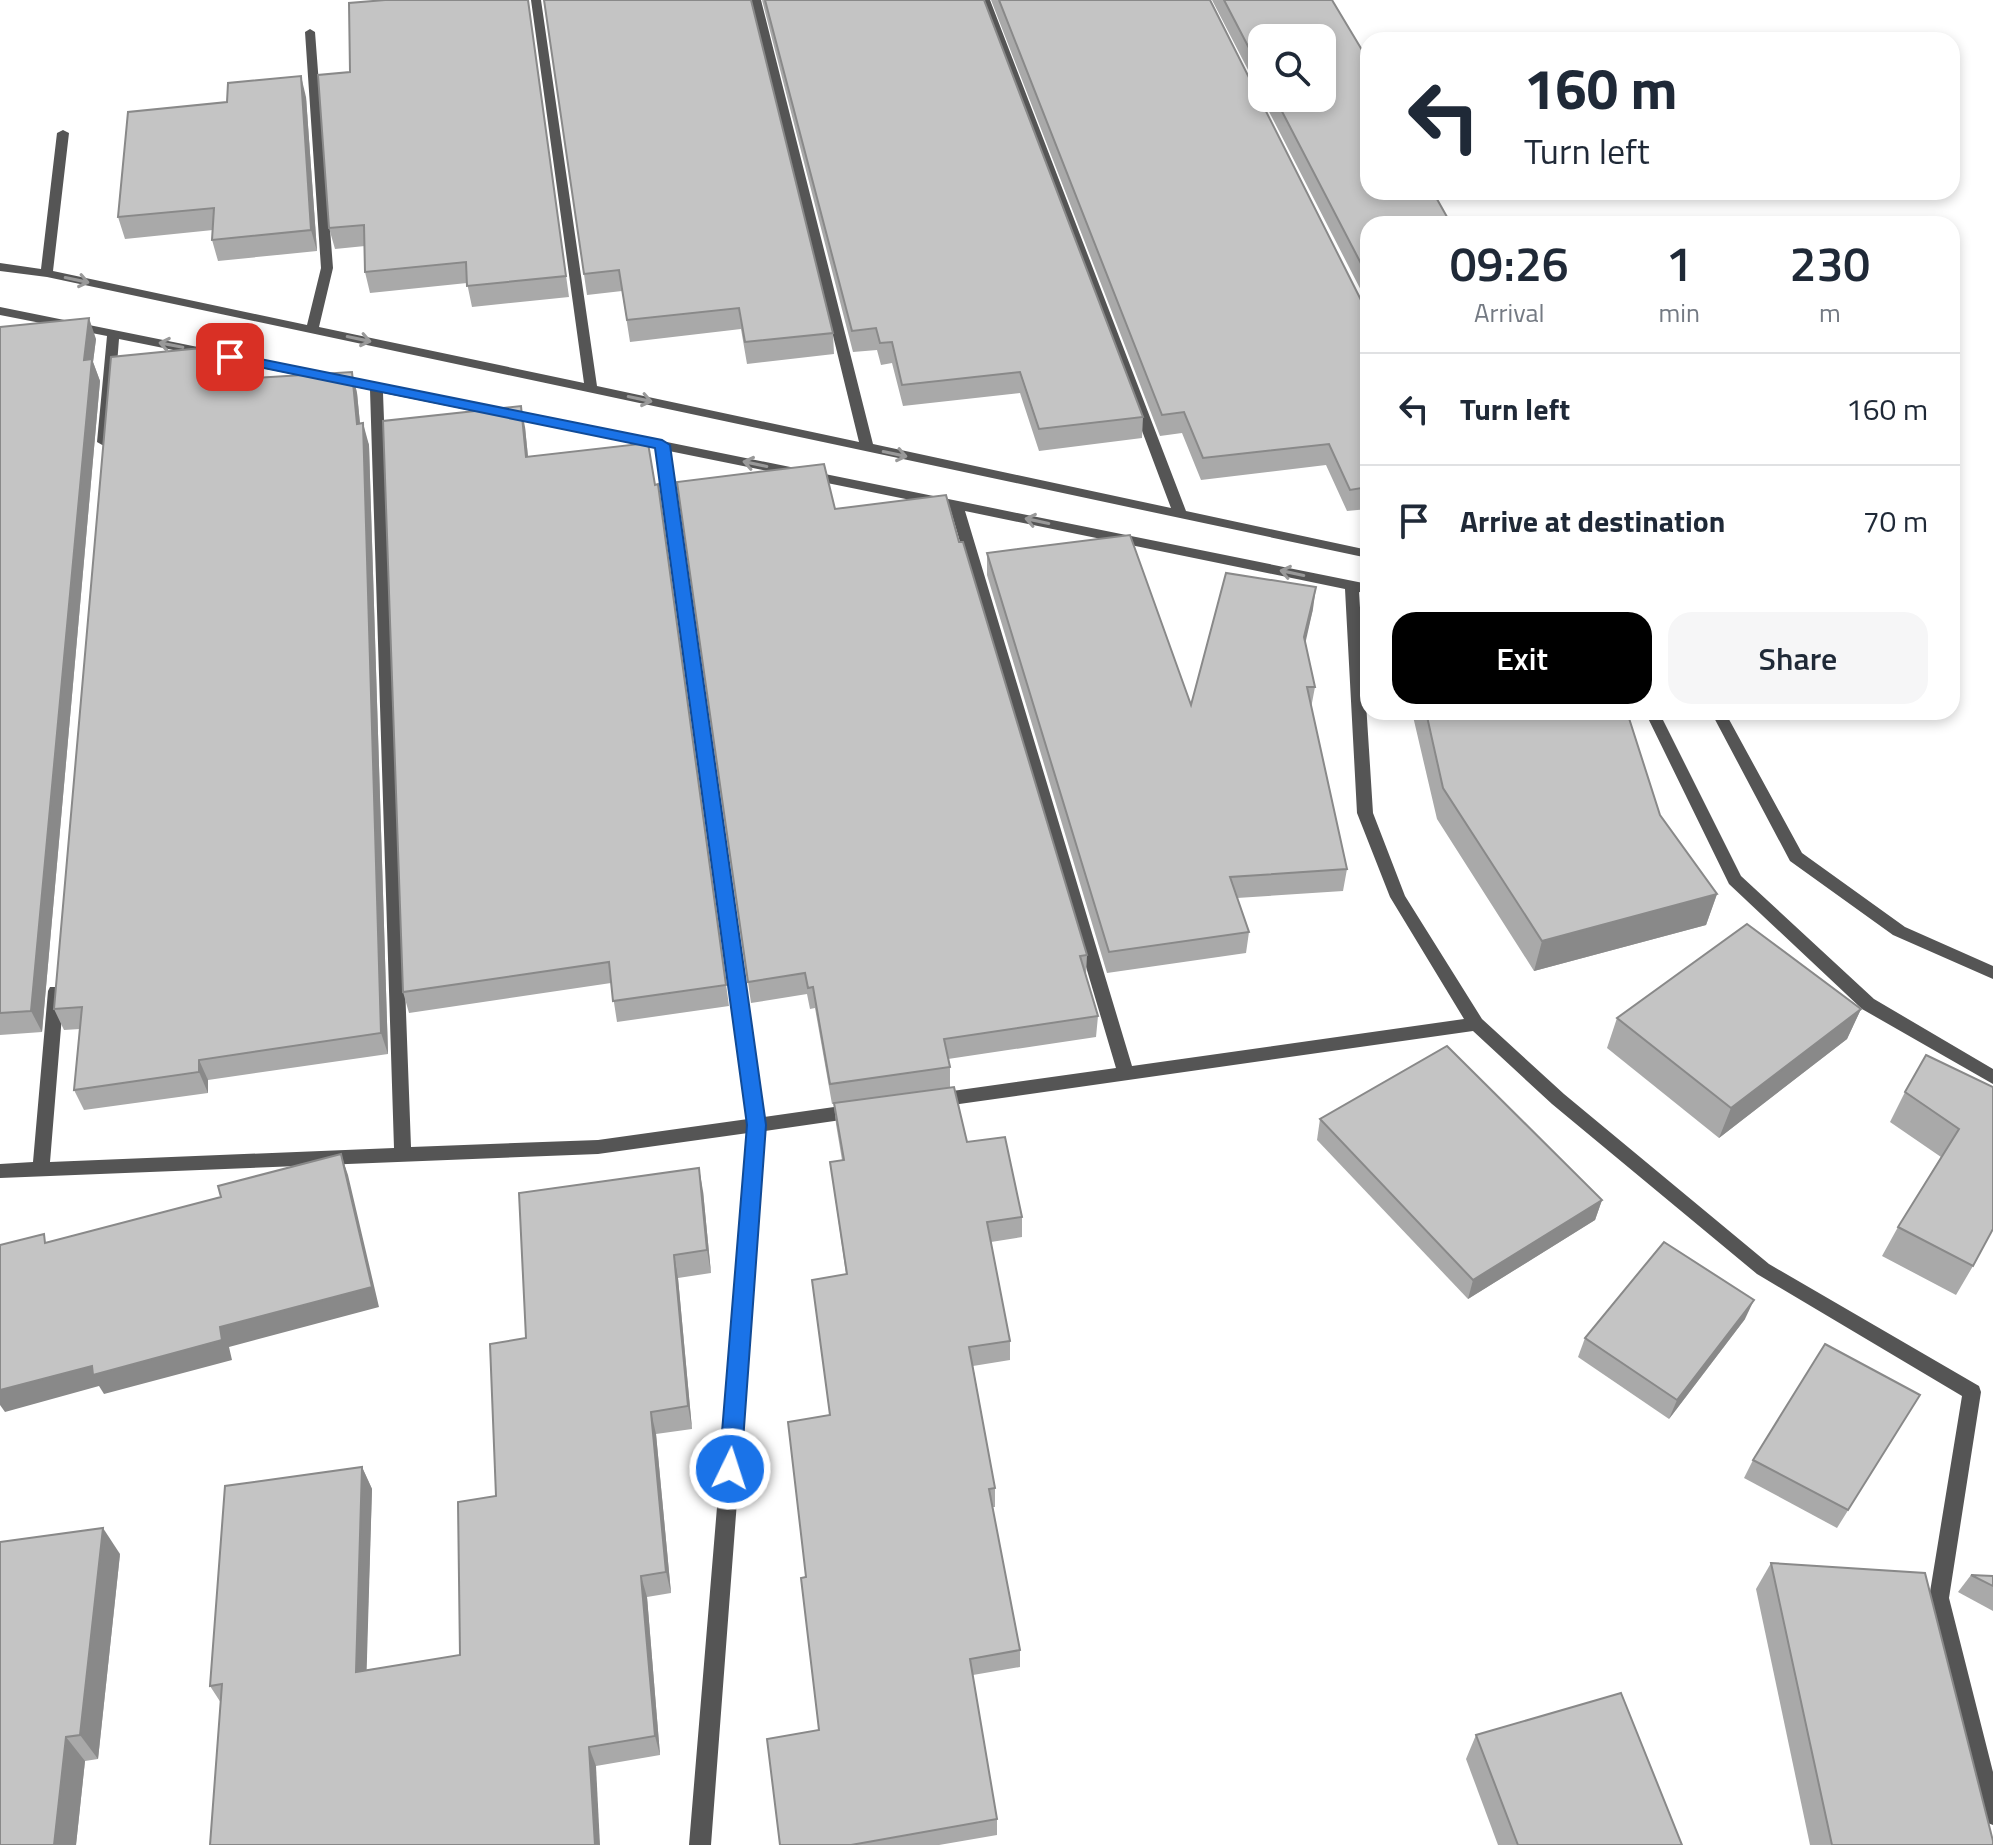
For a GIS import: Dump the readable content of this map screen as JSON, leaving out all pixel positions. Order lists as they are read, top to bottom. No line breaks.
{"page":{"turn":["160 m","Turn left"],"eta":["09:26","Arrival","1","min","230","m"],"list":[{"name":"Turn left","value":"160 m"},{"name":"Arrive at destination","value":"70 m"}],"buttons":["Exit","Share"]}}
